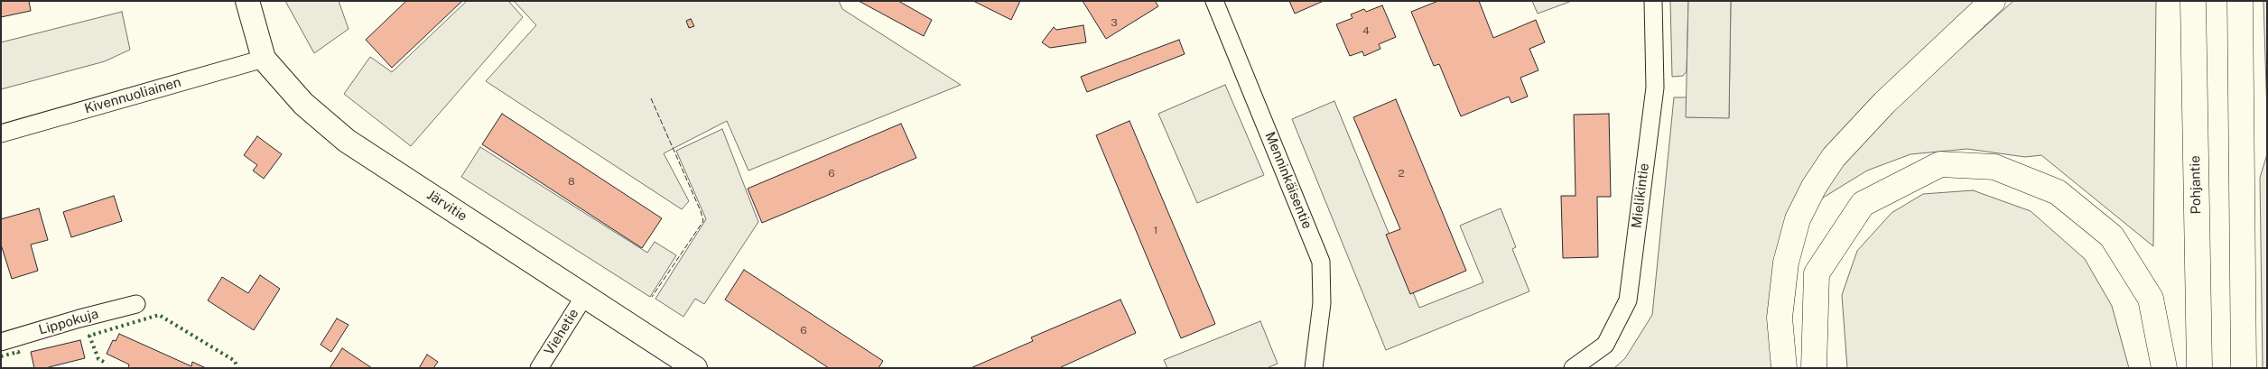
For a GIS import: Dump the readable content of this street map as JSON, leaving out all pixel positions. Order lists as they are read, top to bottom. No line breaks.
{"streets":{"highway":["Pohjantie"],"street":["Kivennuoliainen","Menninkäisentie","Mielikintie","Järvitie","Lippokuja","Viehetie"]},"crossings":[["Kivennuoliainen","Järvitie"],["Järvitie","Viehetie"]],"house_numbers":["3","4","6","2","8","1","6"]}
